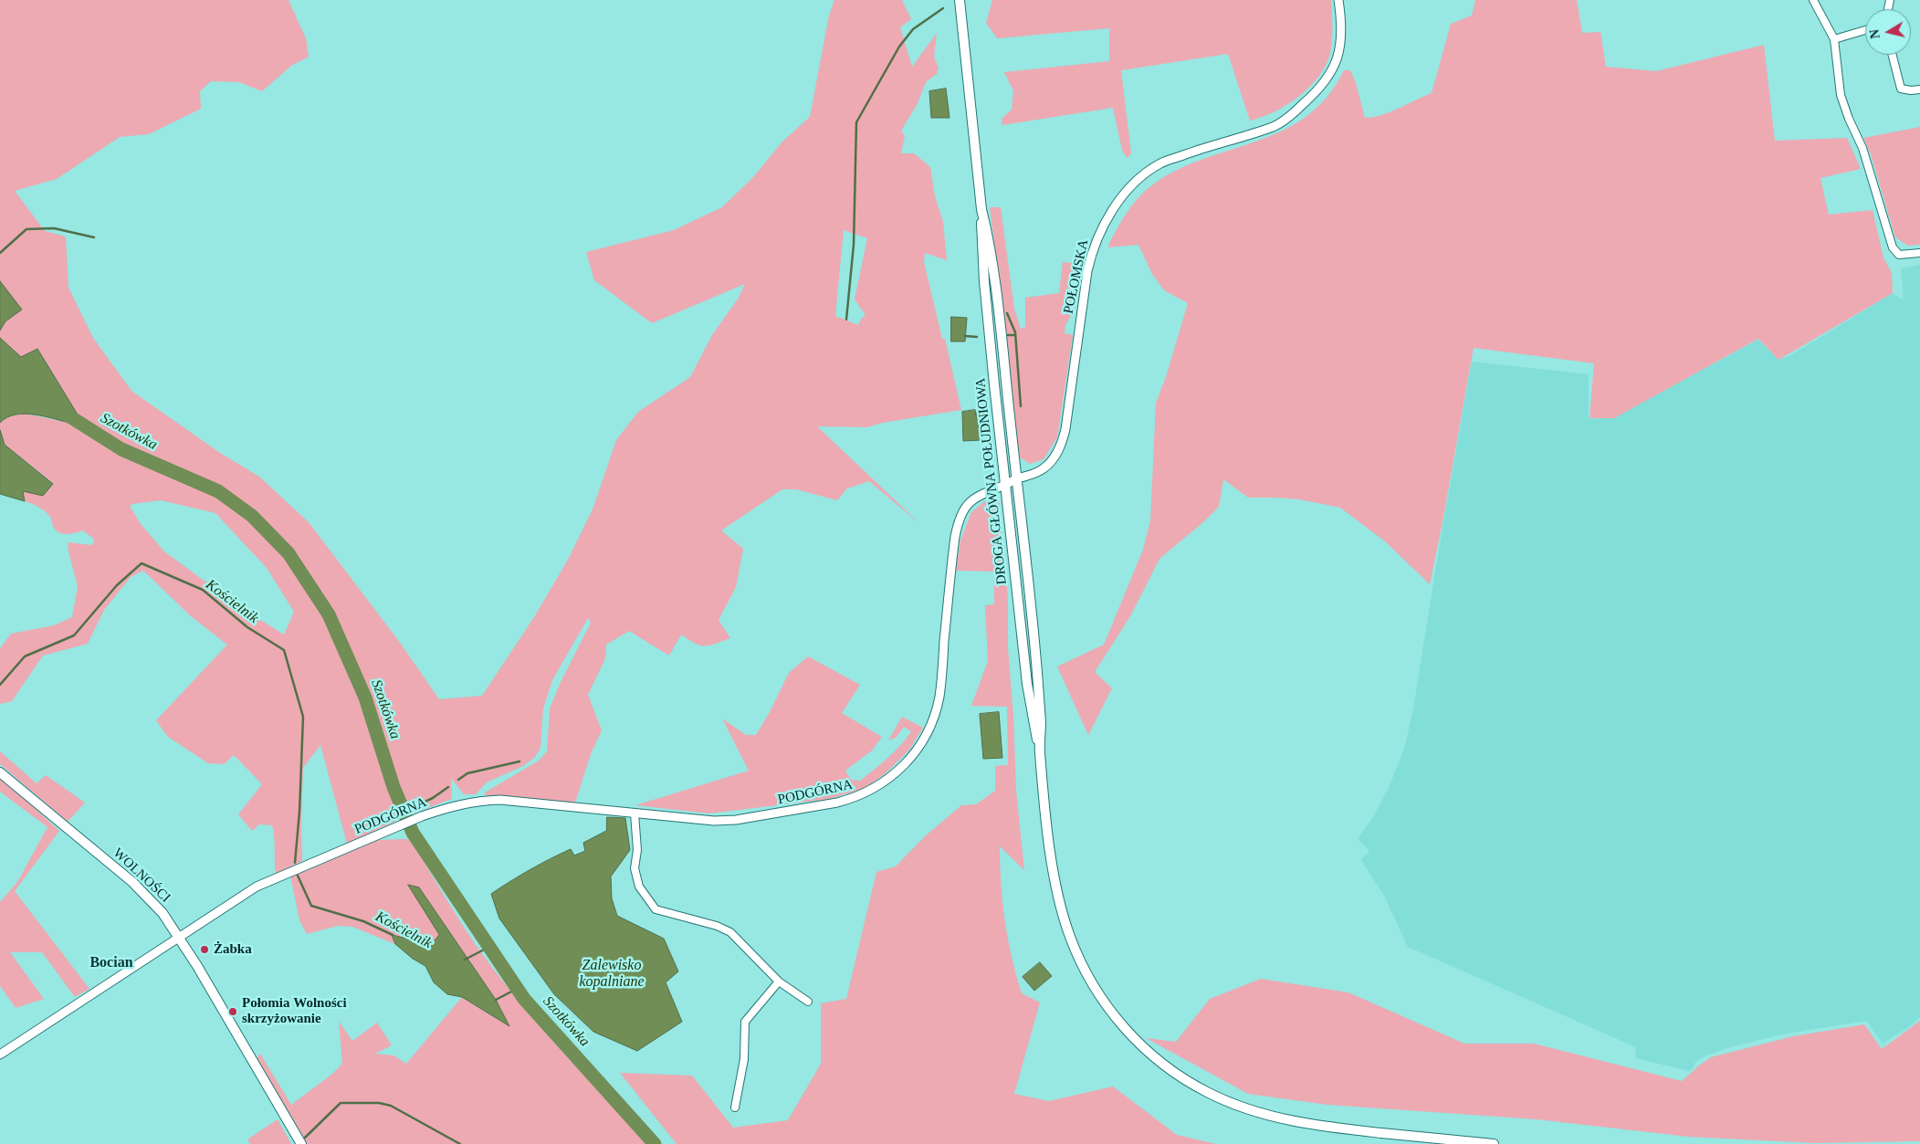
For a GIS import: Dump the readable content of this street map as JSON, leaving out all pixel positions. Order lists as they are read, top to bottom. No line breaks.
{"streets":{"main road":["DROGA GŁÓWNA POŁUDNIOWA","WOLNOŚCI"],"street":["POŁOMSKA","PODGÓRNA"]},"crossings":[["POŁOMSKA","DROGA GŁÓWNA POŁUDNIOWA"],["POŁOMSKA","PODGÓRNA"],["PODGÓRNA","WOLNOŚCI"]],"districts":["Bocian"],"water":["Szotkówka","Kościelnik","Zalewisko kopalniane"],"places":["Żabka","Połomia Wolności skrzyżowanie"],"north":"left"}
